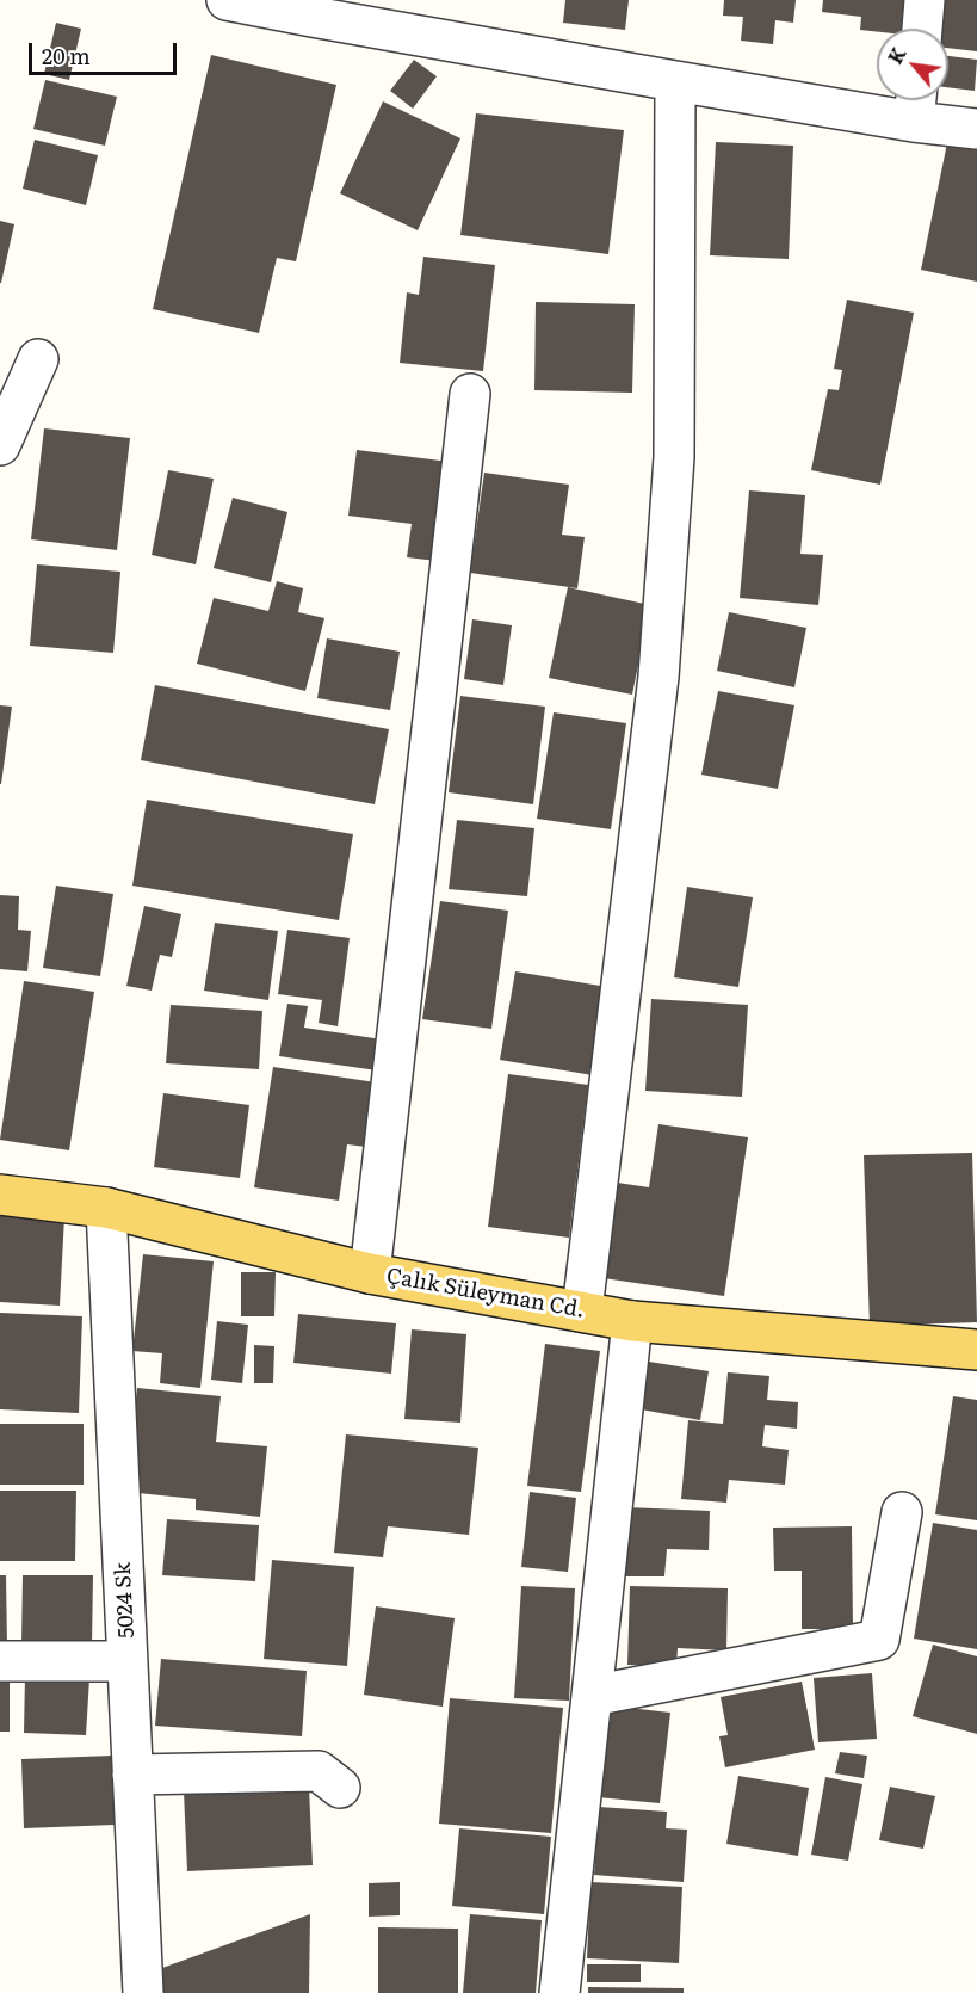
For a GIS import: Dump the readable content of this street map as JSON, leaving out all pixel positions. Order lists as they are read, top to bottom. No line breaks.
{"streets":{"main road":["Çalık Süleyman Cd."],"street":["5024 Sk"]},"crossings":[["Çalık Süleyman Cd.","5024 Sk"]],"scale_bar":"20 m","north":"top left"}
